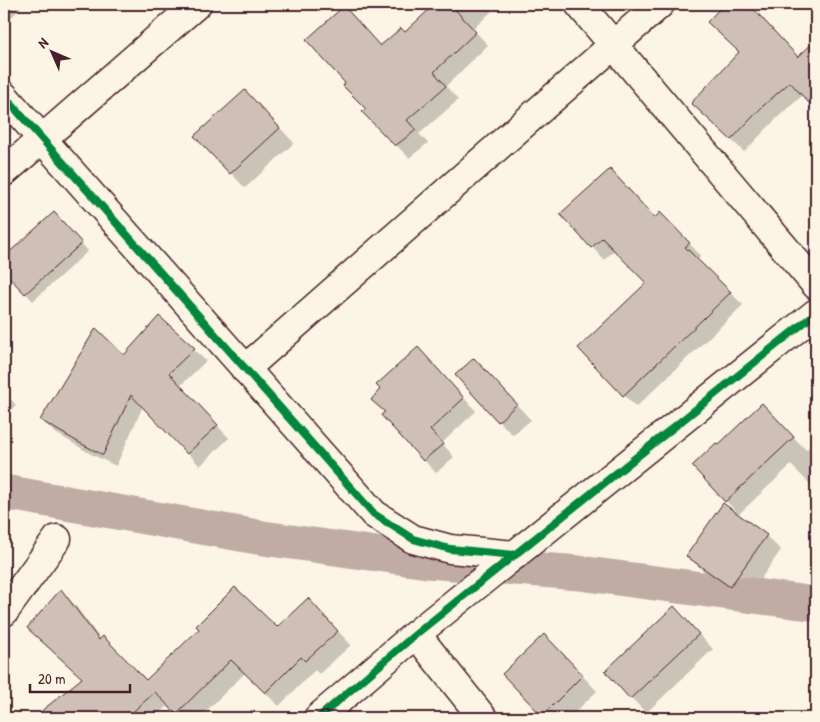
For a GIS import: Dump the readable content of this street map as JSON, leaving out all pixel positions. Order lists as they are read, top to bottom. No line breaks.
{"scale_bar":"20 m","north":"top left"}
